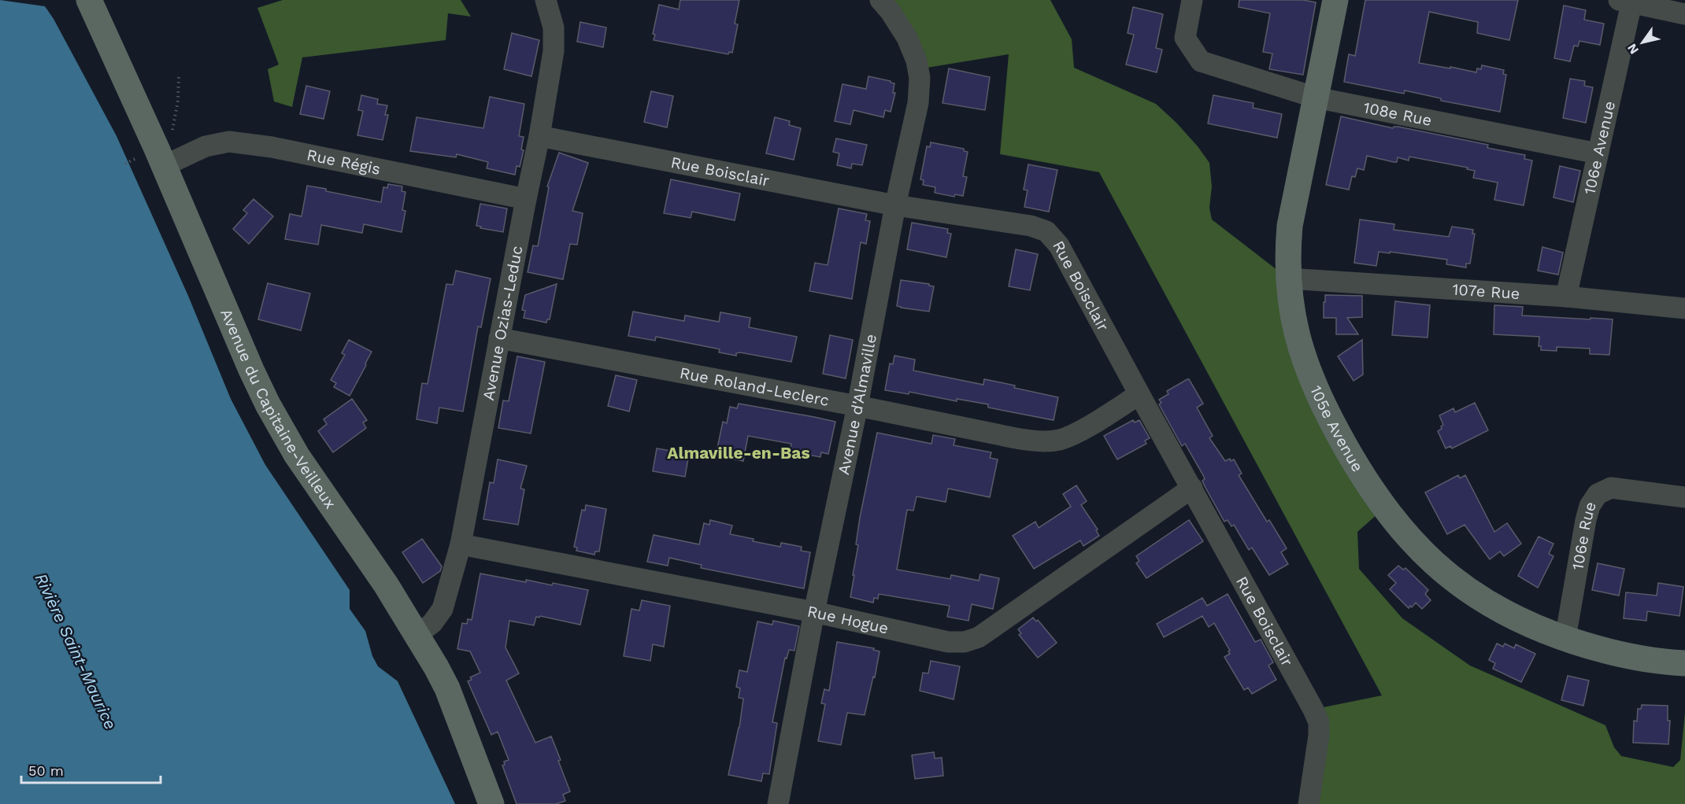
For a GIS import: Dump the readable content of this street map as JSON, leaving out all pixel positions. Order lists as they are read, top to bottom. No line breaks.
{"streets":{"street":["108e Rue","106e Avenue","Rue Régis","Rue Boisclair","107e Rue","Avenue Ozias-Leduc","Rue Roland-Leclerc","Avenue d'Almaville","Avenue du Capitaine-Veilleux","105e Avenue","106e Rue","Rue Hogue"]},"crossings":[["108e Rue","106e Avenue"],["108e Rue","105e Avenue"],["106e Avenue","107e Rue"],["Rue Régis","Avenue Ozias-Leduc"],["Rue Régis","Avenue du Capitaine-Veilleux"],["Rue Boisclair","Avenue Ozias-Leduc"],["Rue Boisclair","Rue Roland-Leclerc"],["Rue Boisclair","Avenue d'Almaville"],["Rue Boisclair","Rue Hogue"],["107e Rue","105e Avenue"],["Avenue Ozias-Leduc","Rue Roland-Leclerc"],["Avenue Ozias-Leduc","Avenue du Capitaine-Veilleux"],["Avenue Ozias-Leduc","Rue Hogue"],["Rue Roland-Leclerc","Avenue d'Almaville"],["Avenue d'Almaville","Rue Hogue"],["105e Avenue","106e Rue"]],"districts":["Almaville-en-Bas"],"water":["Rivière Saint-Maurice"],"scale_bar":"50 m","north":"bottom left"}
